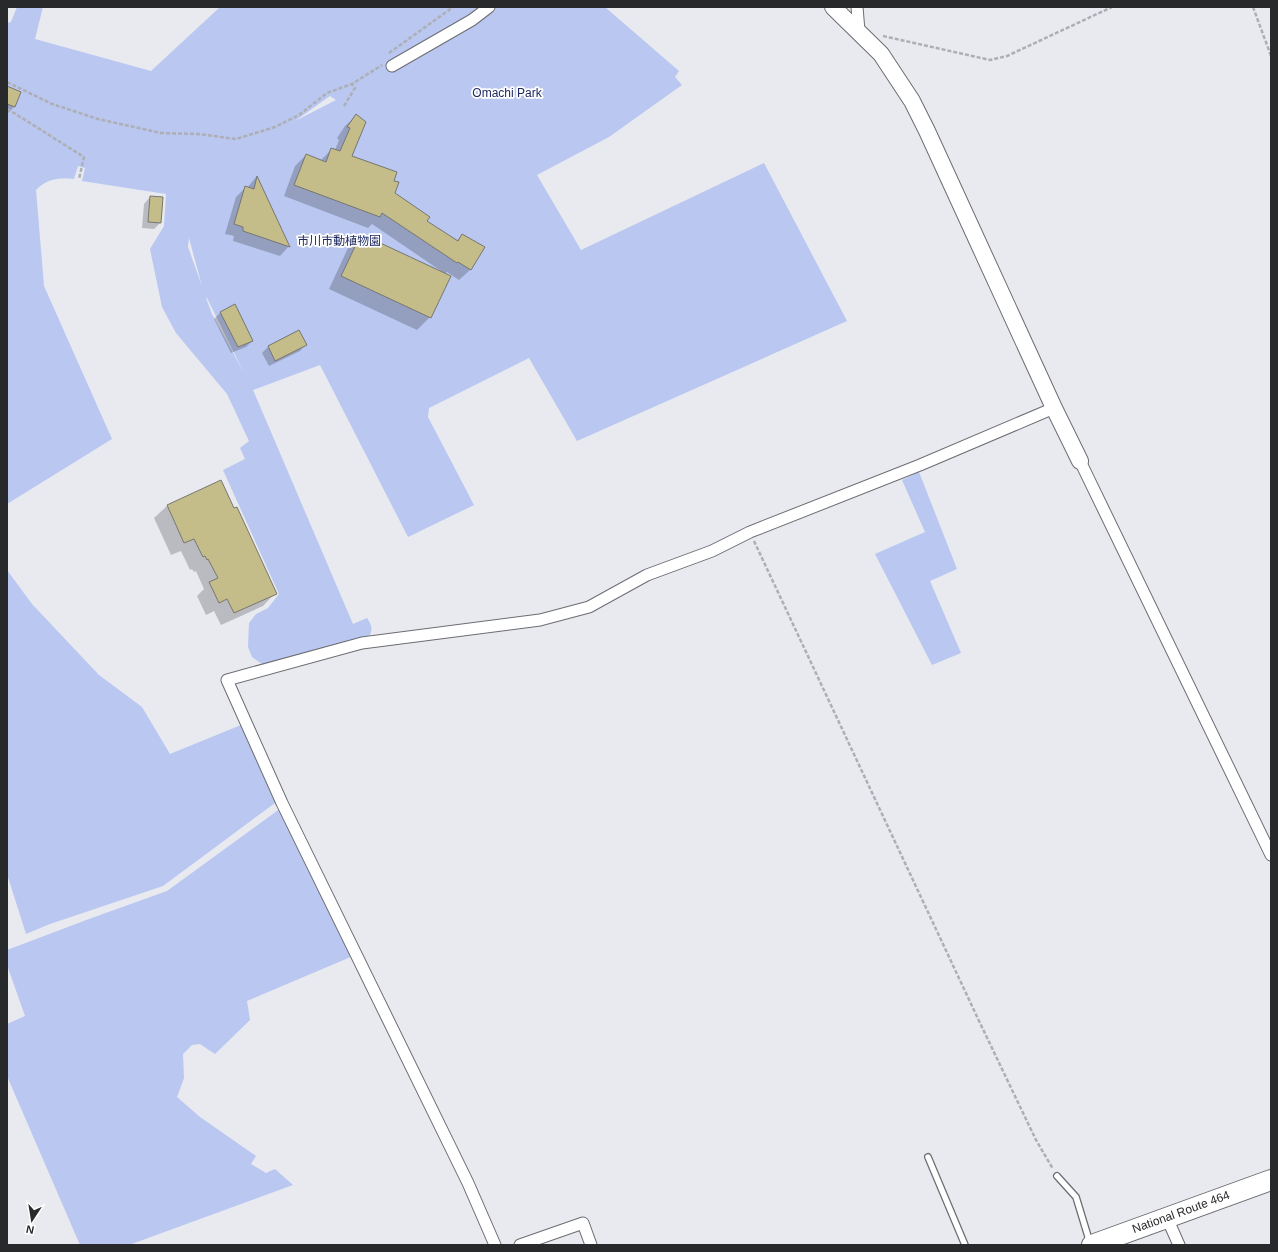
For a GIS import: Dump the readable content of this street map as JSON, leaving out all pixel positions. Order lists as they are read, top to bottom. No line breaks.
{"streets":{"highway":["National Route 464"]},"parks":["Omachi Park","市川市動植物園"],"north":"bottom"}
